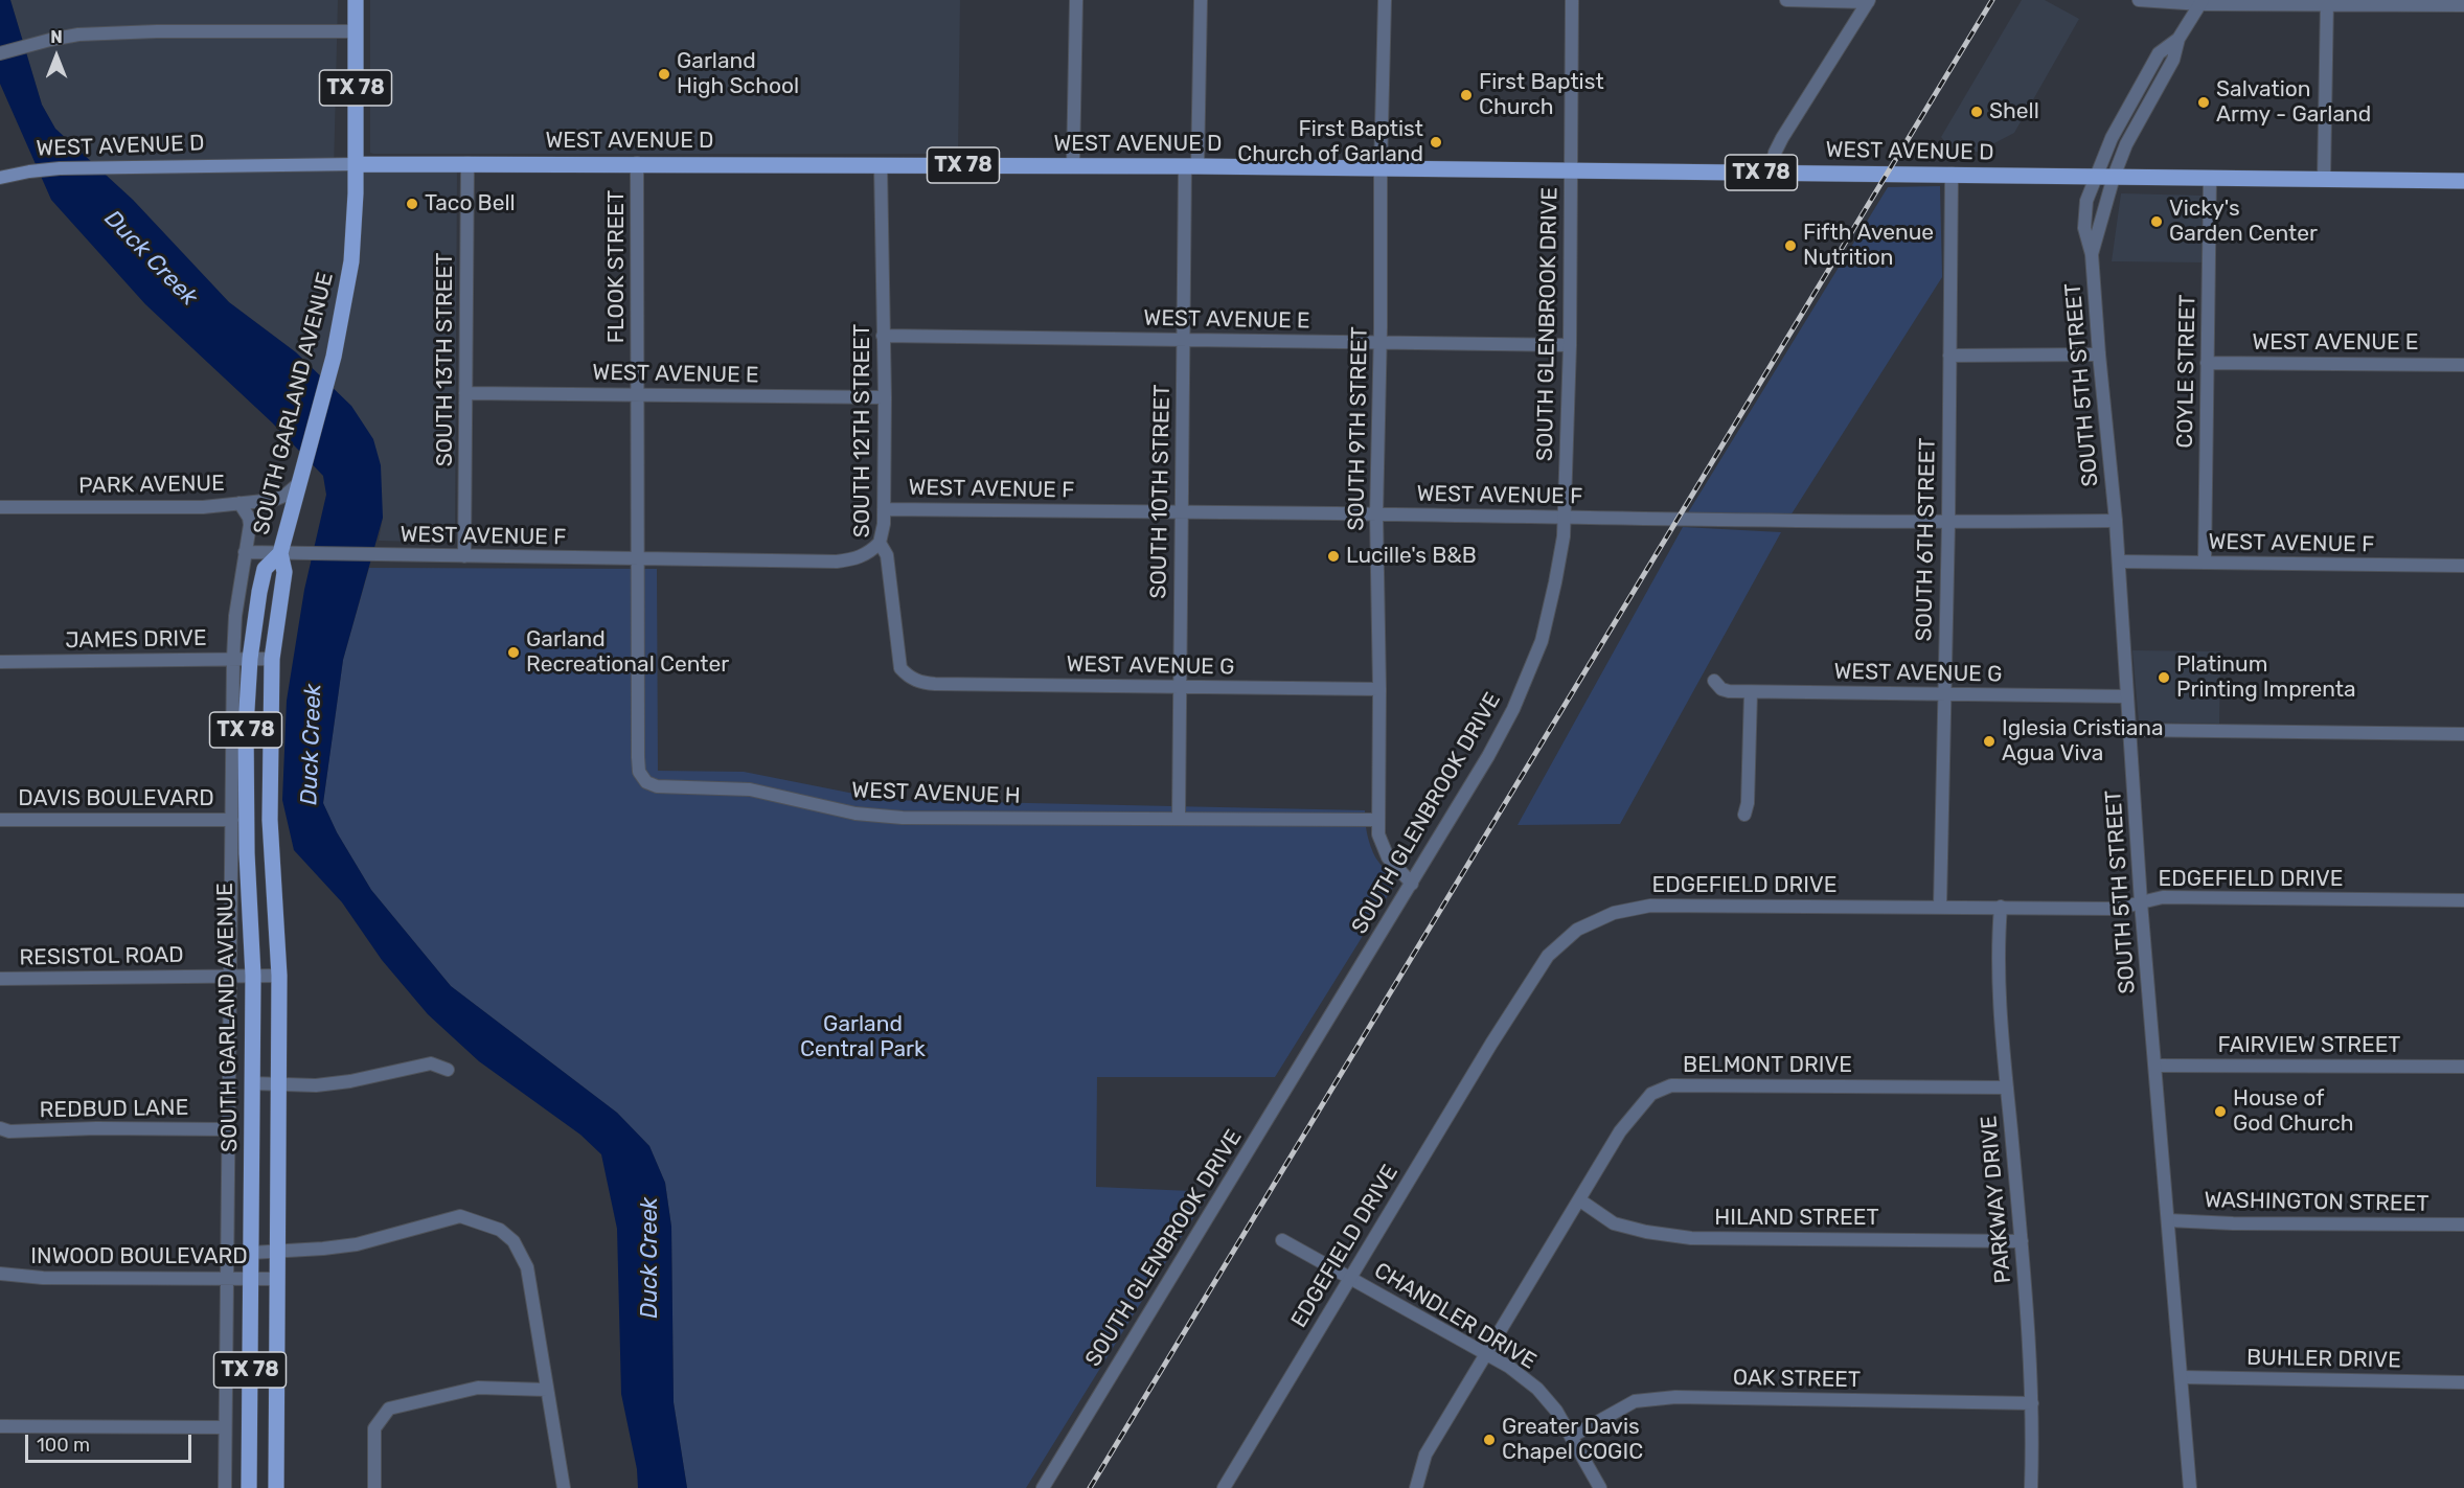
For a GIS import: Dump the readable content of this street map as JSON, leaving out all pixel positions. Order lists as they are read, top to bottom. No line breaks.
{"streets":{"main road":["TX 78","WEST AVENUE D","SOUTH GARLAND AVENUE"],"street":["FLOOK STREET","WEST AVENUE E","SOUTH GLENBROOK DRIVE","SOUTH 13TH STREET","COYLE STREET","SOUTH 5TH STREET","SOUTH 9TH STREET","SOUTH 12TH STREET","PARK AVENUE","WEST AVENUE F","SOUTH 10TH STREET","SOUTH 6TH STREET","JAMES DRIVE","WEST AVENUE G","WEST AVENUE H","DAVIS BOULEVARD","EDGEFIELD DRIVE","RESISTOL ROAD","FAIRVIEW STREET","BELMONT DRIVE","REDBUD LANE","PARKWAY DRIVE","WASHINGTON STREET","HILAND STREET","INWOOD BOULEVARD","CHANDLER DRIVE","BUHLER DRIVE","OAK STREET"]},"crossings":[["WEST AVENUE D","FLOOK STREET"],["WEST AVENUE D","SOUTH GLENBROOK DRIVE"],["WEST AVENUE D","SOUTH 13TH STREET"],["WEST AVENUE D","COYLE STREET"],["WEST AVENUE D","SOUTH 5TH STREET"],["WEST AVENUE D","SOUTH GARLAND AVENUE"],["WEST AVENUE D","SOUTH 9TH STREET"],["WEST AVENUE D","SOUTH 12TH STREET"],["WEST AVENUE D","SOUTH 10TH STREET"],["WEST AVENUE D","SOUTH 6TH STREET"],["FLOOK STREET","WEST AVENUE E"],["FLOOK STREET","WEST AVENUE F"],["FLOOK STREET","WEST AVENUE H"],["WEST AVENUE E","SOUTH GLENBROOK DRIVE"],["WEST AVENUE E","SOUTH 13TH STREET"],["WEST AVENUE E","COYLE STREET"],["WEST AVENUE E","SOUTH 9TH STREET"],["WEST AVENUE E","SOUTH 12TH STREET"],["WEST AVENUE E","SOUTH 10TH STREET"],["SOUTH GLENBROOK DRIVE","SOUTH 9TH STREET"],["SOUTH GLENBROOK DRIVE","WEST AVENUE F"],["SOUTH 13TH STREET","WEST AVENUE F"],["COYLE STREET","WEST AVENUE F"],["SOUTH 5TH STREET","WEST AVENUE F"],["SOUTH 5TH STREET","WEST AVENUE G"],["SOUTH 5TH STREET","EDGEFIELD DRIVE"],["SOUTH 5TH STREET","FAIRVIEW STREET"],["SOUTH 5TH STREET","WASHINGTON STREET"],["SOUTH 5TH STREET","BUHLER DRIVE"],["SOUTH GARLAND AVENUE","PARK AVENUE"],["SOUTH GARLAND AVENUE","WEST AVENUE F"],["SOUTH GARLAND AVENUE","JAMES DRIVE"],["SOUTH GARLAND AVENUE","RESISTOL ROAD"],["SOUTH GARLAND AVENUE","INWOOD BOULEVARD"],["SOUTH 9TH STREET","WEST AVENUE F"],["SOUTH 9TH STREET","WEST AVENUE G"],["SOUTH 9TH STREET","WEST AVENUE H"],["SOUTH 12TH STREET","WEST AVENUE F"],["SOUTH 12TH STREET","WEST AVENUE G"],["WEST AVENUE F","SOUTH 10TH STREET"],["WEST AVENUE F","SOUTH 6TH STREET"],["WEST AVENUE F","WEST AVENUE H"],["SOUTH 10TH STREET","WEST AVENUE G"],["SOUTH 10TH STREET","WEST AVENUE H"],["SOUTH 6TH STREET","WEST AVENUE G"],["SOUTH 6TH STREET","EDGEFIELD DRIVE"],["EDGEFIELD DRIVE","PARKWAY DRIVE"],["EDGEFIELD DRIVE","CHANDLER DRIVE"],["BELMONT DRIVE","PARKWAY DRIVE"],["BELMONT DRIVE","HILAND STREET"],["BELMONT DRIVE","CHANDLER DRIVE"],["PARKWAY DRIVE","HILAND STREET"],["PARKWAY DRIVE","OAK STREET"],["CHANDLER DRIVE","OAK STREET"]],"water":["Duck Creek"],"parks":["Garland Central Park"],"places":["Garland High School","First Baptist Church","Salvation Army - Garland","Shell","First Baptist Church of Garland","Taco Bell","Vicky's Garden Center","Fifth Avenue Nutrition","Lucille's B&B","Garland Recreational Center","Platinum Printing Imprenta","Iglesia Cristiana Agua Viva","House of God Church","Greater Davis Chapel COGIC"],"scale_bar":"100 m","north":"top"}
